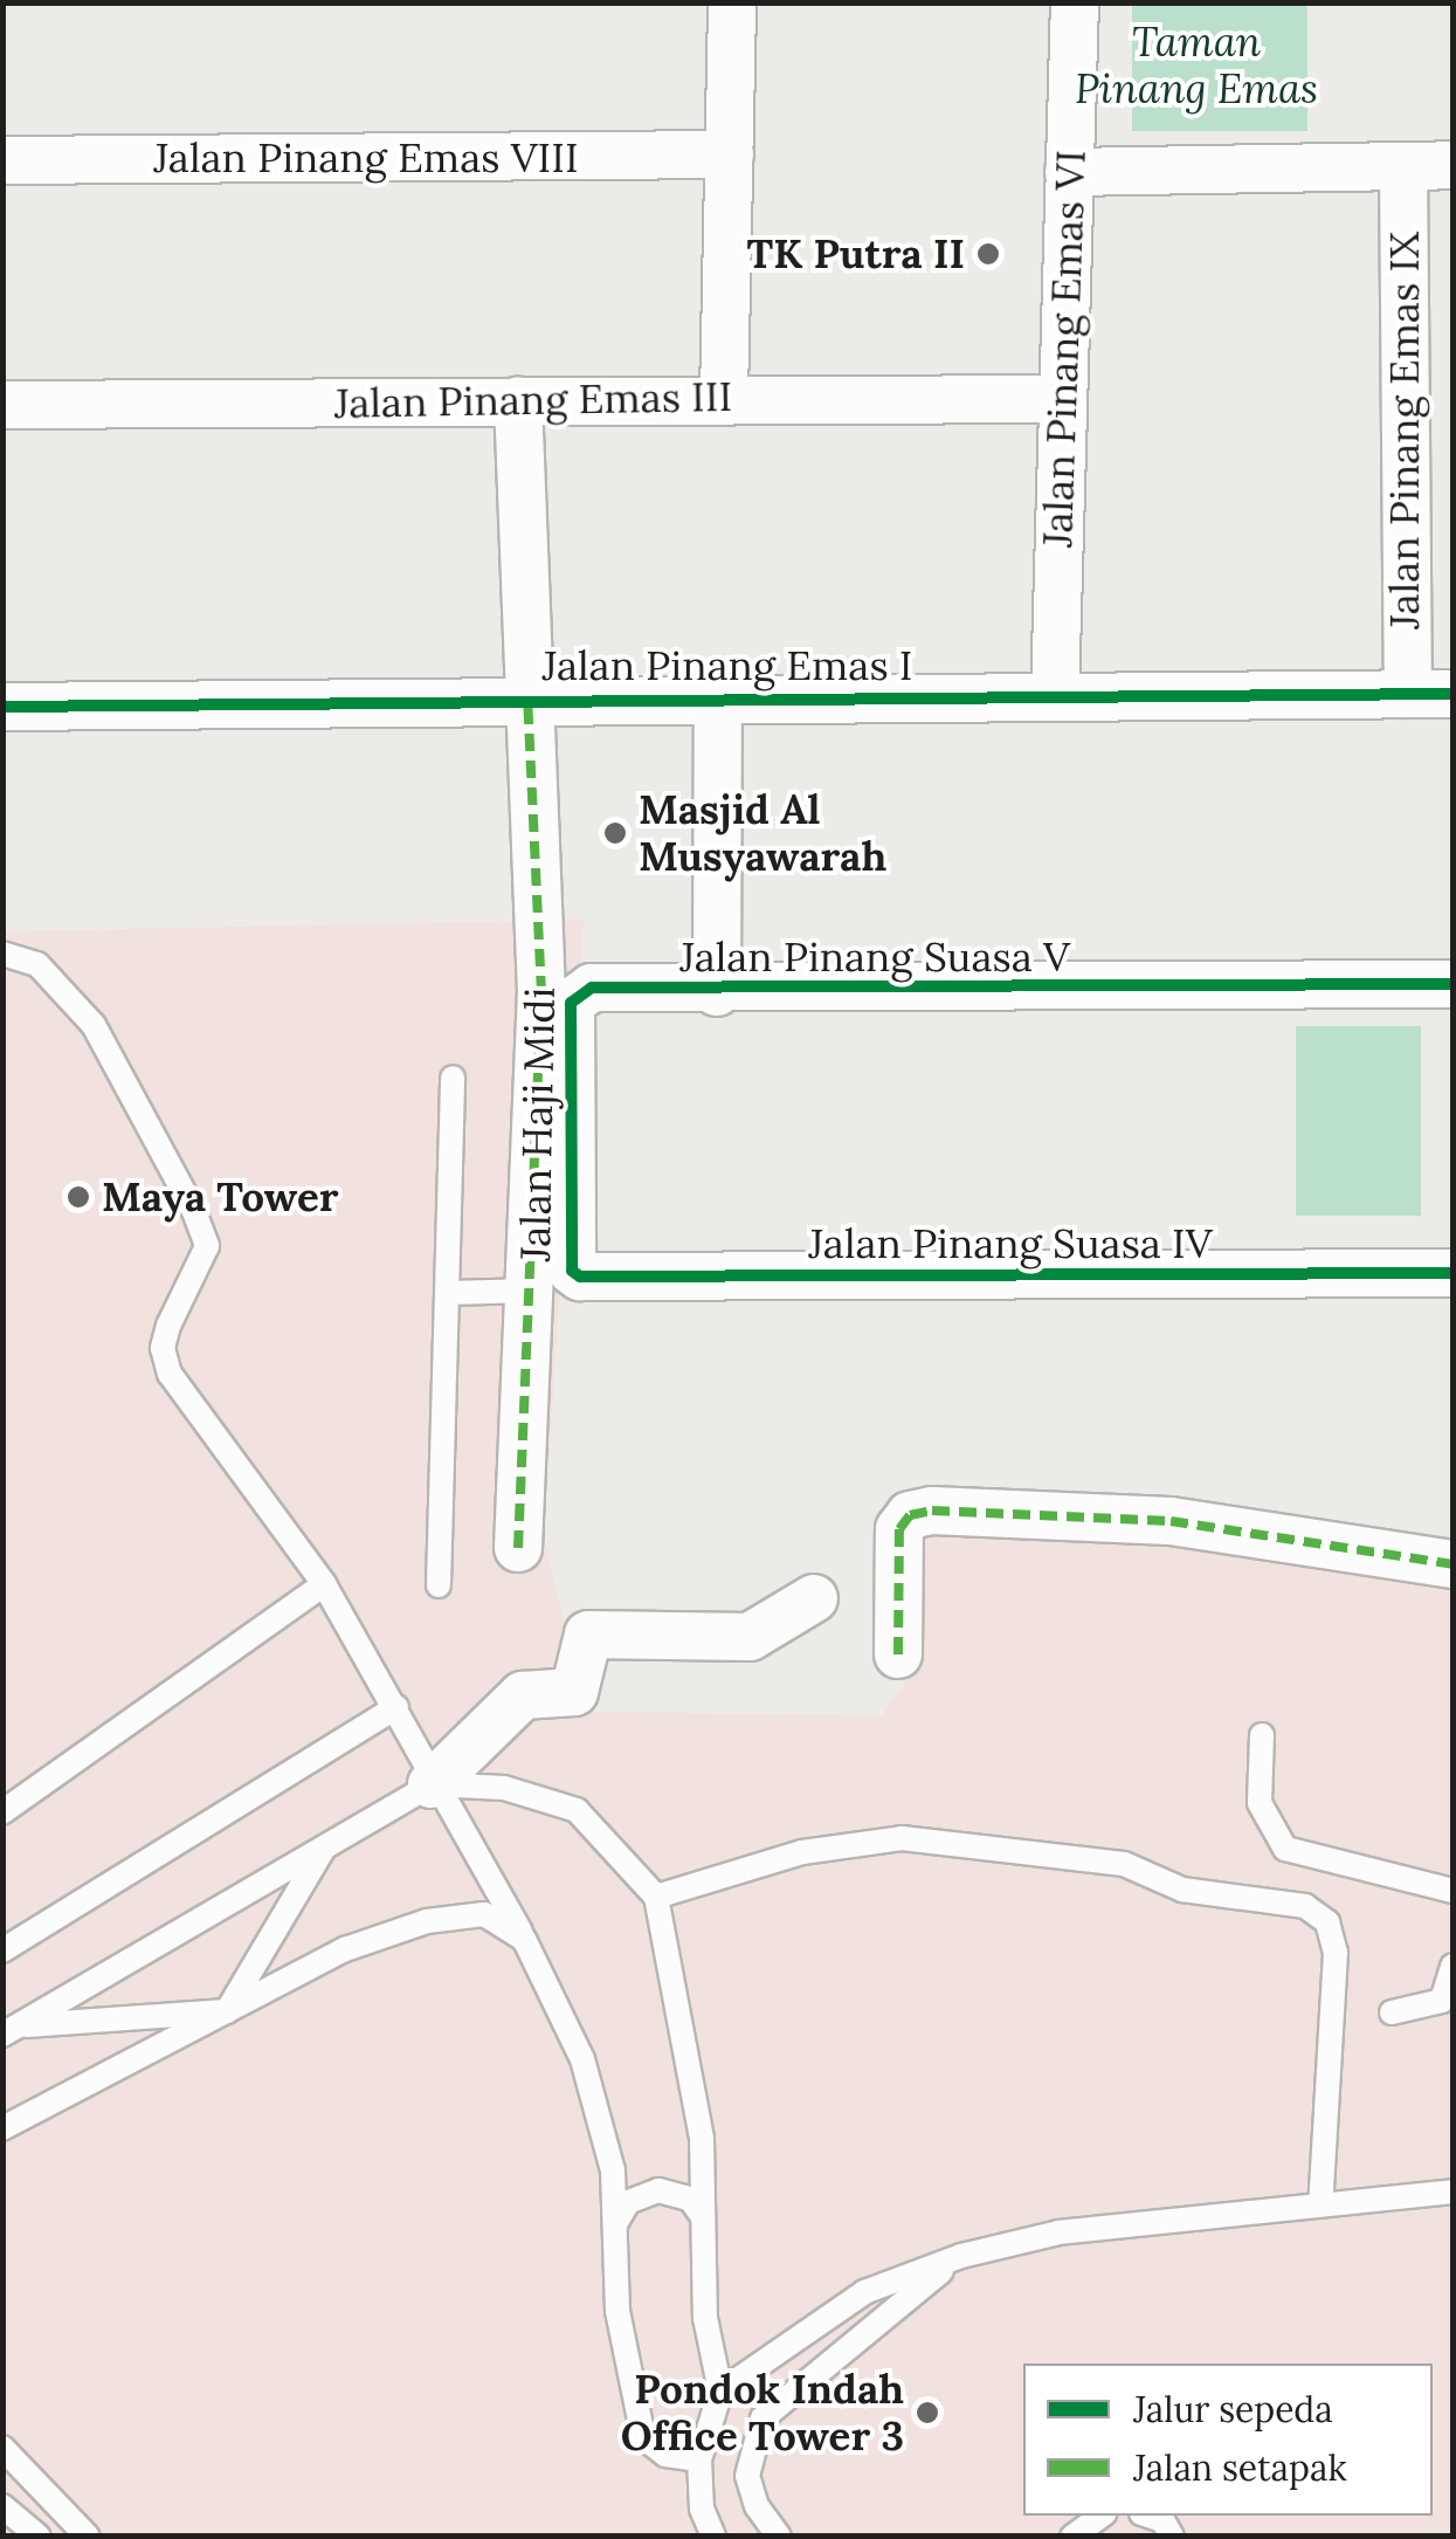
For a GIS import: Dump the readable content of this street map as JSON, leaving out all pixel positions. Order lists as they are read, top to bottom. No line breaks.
{"streets":{"street":["Jalan Pinang Emas VIII","Jalan Pinang Emas VI","Jalan Pinang Emas III","Jalan Pinang Emas IX","Jalan Pinang Emas I","Jalan Pinang Suasa V","Jalan Haji Midi","Jalan Pinang Suasa IV"]},"crossings":[["Jalan Pinang Emas VI","Jalan Pinang Emas III"],["Jalan Pinang Emas VI","Jalan Pinang Emas I"],["Jalan Pinang Emas III","Jalan Haji Midi"],["Jalan Pinang Emas IX","Jalan Pinang Emas I"],["Jalan Pinang Emas I","Jalan Haji Midi"],["Jalan Pinang Suasa V","Jalan Haji Midi"],["Jalan Pinang Suasa V","Jalan Pinang Suasa IV"],["Jalan Haji Midi","Jalan Pinang Suasa IV"]],"parks":["Taman Pinang Emas"],"places":["TK Putra II","Masjid Al Musyawarah","Maya Tower","Pondok Indah Office Tower 3"],"legend":["Jalur sepeda","Jalan setapak"]}
